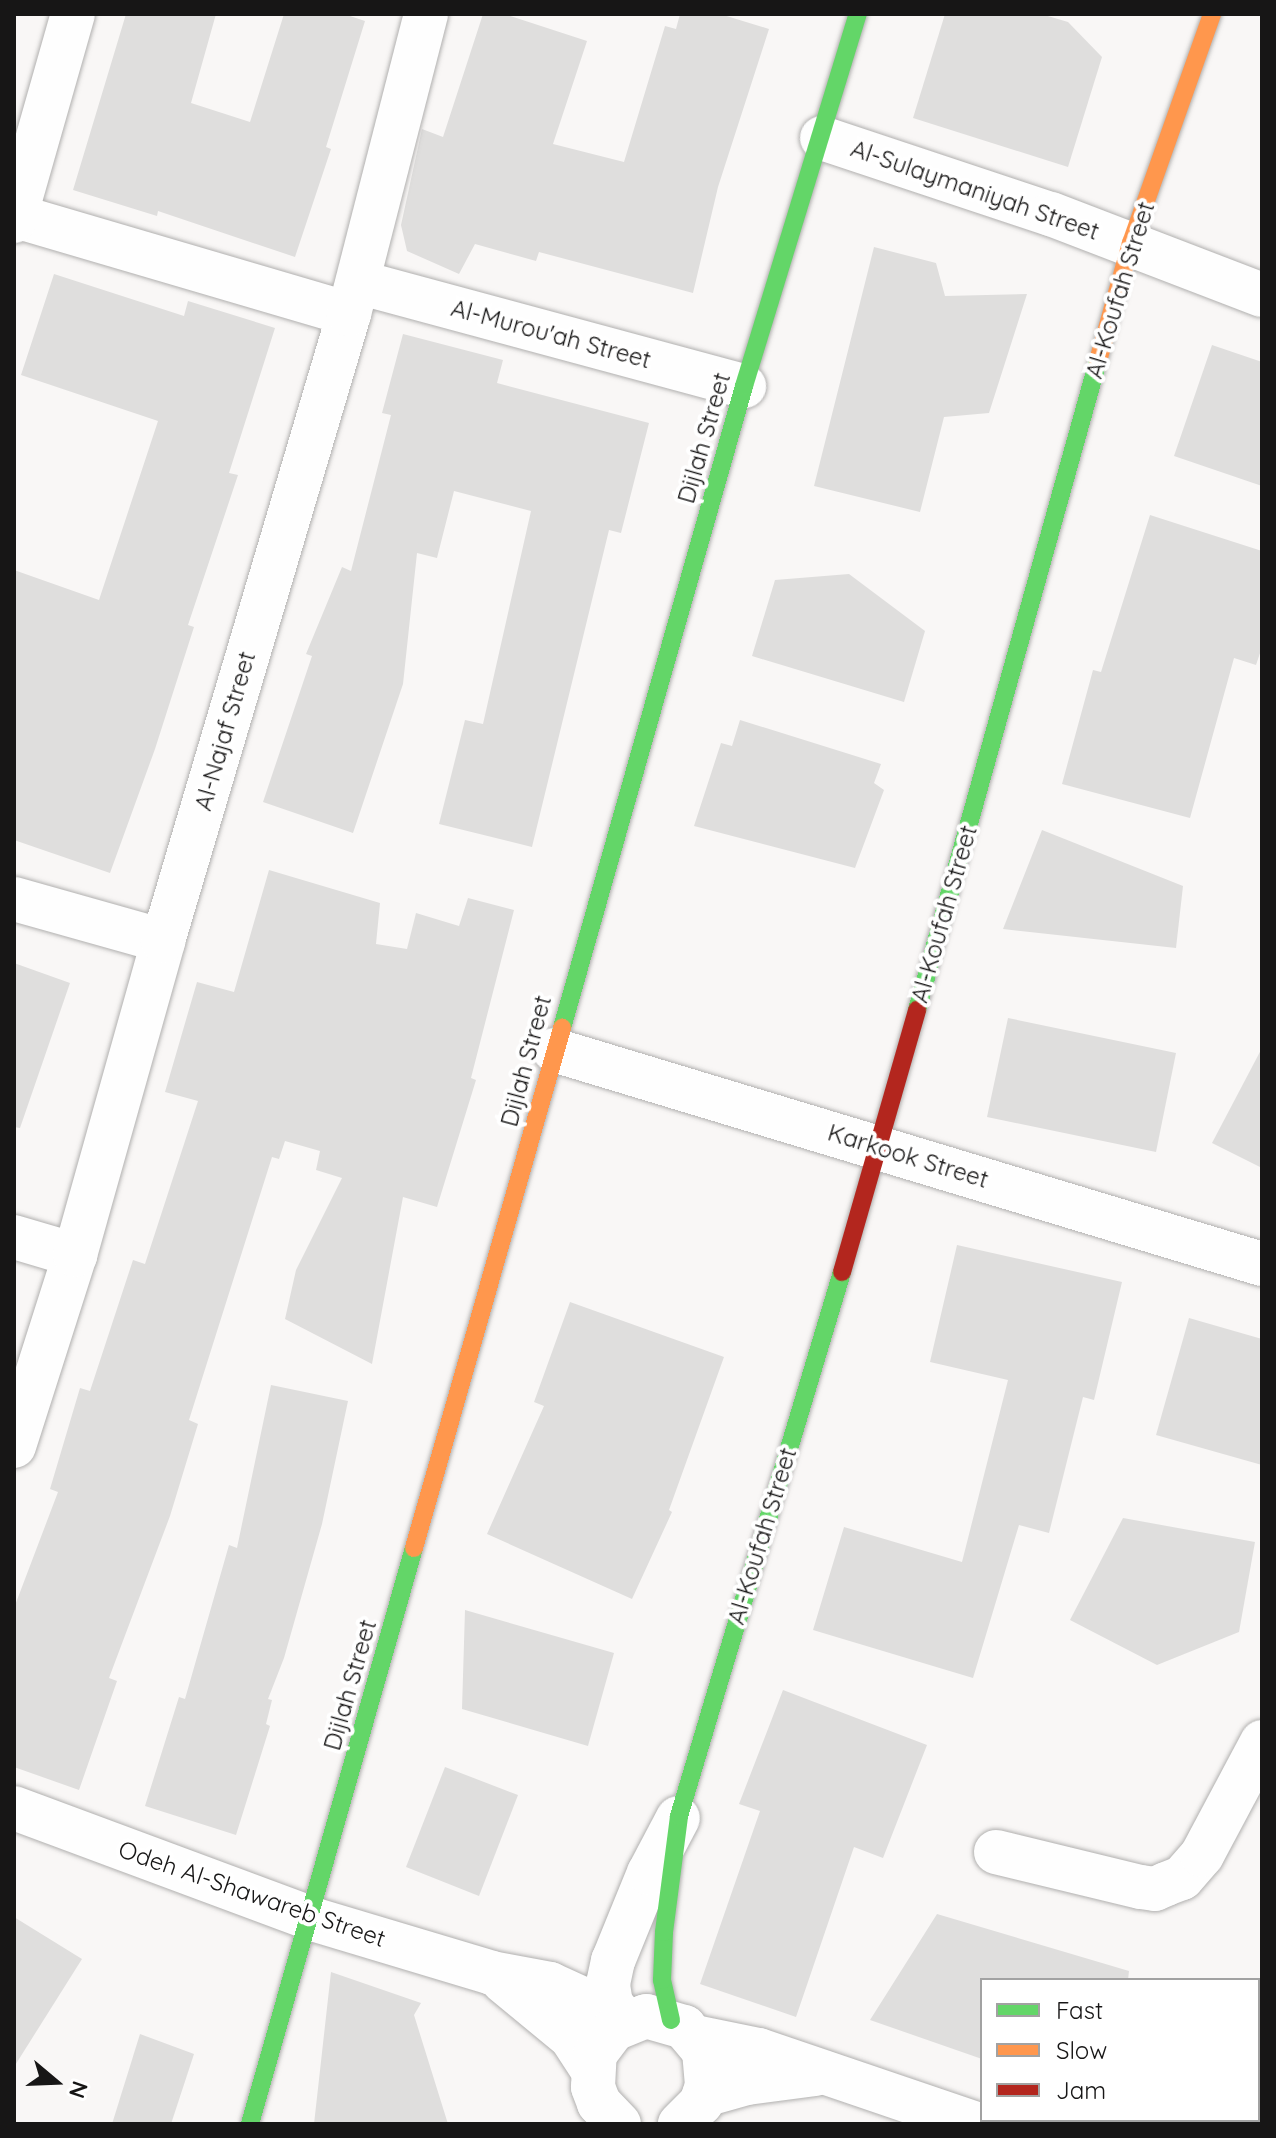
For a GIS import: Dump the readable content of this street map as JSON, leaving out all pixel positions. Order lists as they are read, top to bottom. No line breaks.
{"streets":{"street":["Al-Sulaymaniyah Street","Al-Koufah Street","Al-Murou'ah Street","Dijlah Street","Al-Najaf Street","Karkook Street","Odeh Al-Shawareb Street"]},"crossings":[["Al-Sulaymaniyah Street","Al-Koufah Street"],["Al-Sulaymaniyah Street","Dijlah Street"],["Al-Koufah Street","Karkook Street"],["Al-Koufah Street","Odeh Al-Shawareb Street"],["Al-Murou'ah Street","Dijlah Street"],["Al-Murou'ah Street","Al-Najaf Street"],["Dijlah Street","Karkook Street"],["Dijlah Street","Odeh Al-Shawareb Street"]],"legend":["Fast","Slow","Jam"],"north":"right"}
